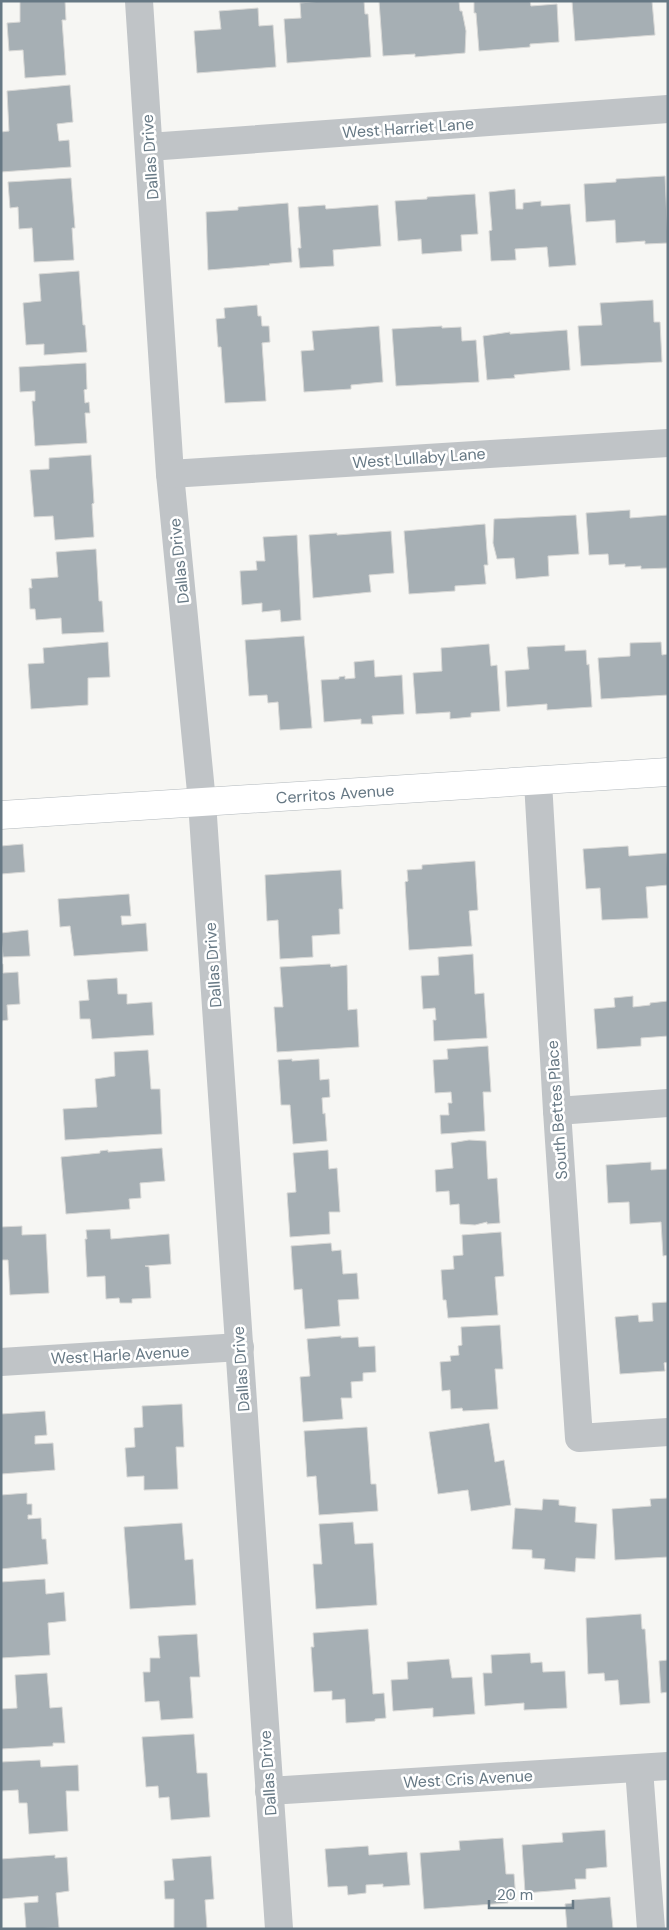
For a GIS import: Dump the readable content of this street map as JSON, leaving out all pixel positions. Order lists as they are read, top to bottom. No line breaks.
{"streets":{"street":["West Harriet Lane","Dallas Drive","West Lullaby Lane","Cerritos Avenue","South Bettes Place","West Harle Avenue","West Cris Avenue"]},"crossings":[["West Harriet Lane","Dallas Drive"],["Dallas Drive","West Lullaby Lane"],["Dallas Drive","Cerritos Avenue"],["Dallas Drive","West Harle Avenue"],["Dallas Drive","West Cris Avenue"],["Cerritos Avenue","South Bettes Place"]],"scale_bar":"20 m"}
